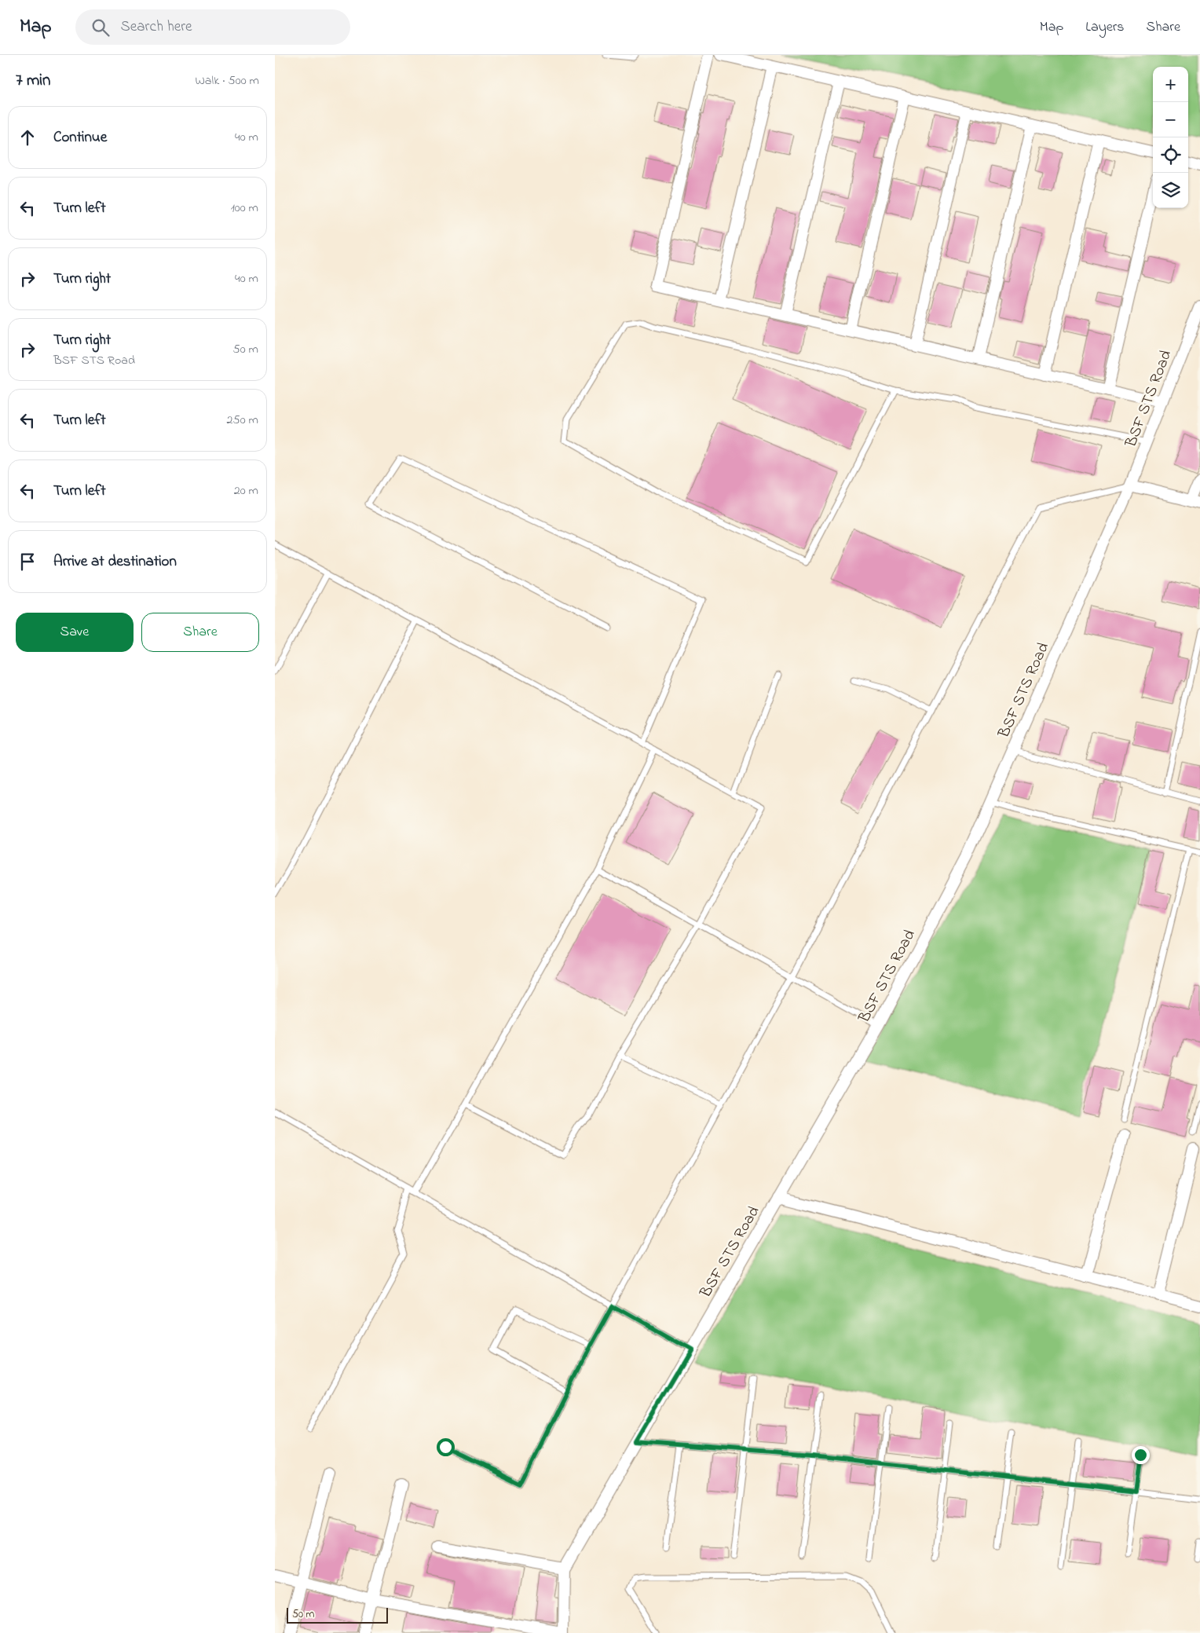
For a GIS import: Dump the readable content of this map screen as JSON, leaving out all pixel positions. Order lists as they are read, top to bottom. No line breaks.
{"streets":{"street":["BSF STS Road"]},"scale_bar":"50 m","page":{"header":"Map","search":"Search here","nav":["Map","Layers","Share"],"heading":["7 min","Walk · 500 m"],"map_buttons":["+","−"],"list":[["Continue","40 m"],["Turn left","100 m"],["Turn right","40 m"],["Turn right","BSF STS Road","50 m"],["Turn left","250 m"],["Turn left","20 m"],"Arrive at destination"],"buttons":["Save","Share"],"scale":"50 m"}}
